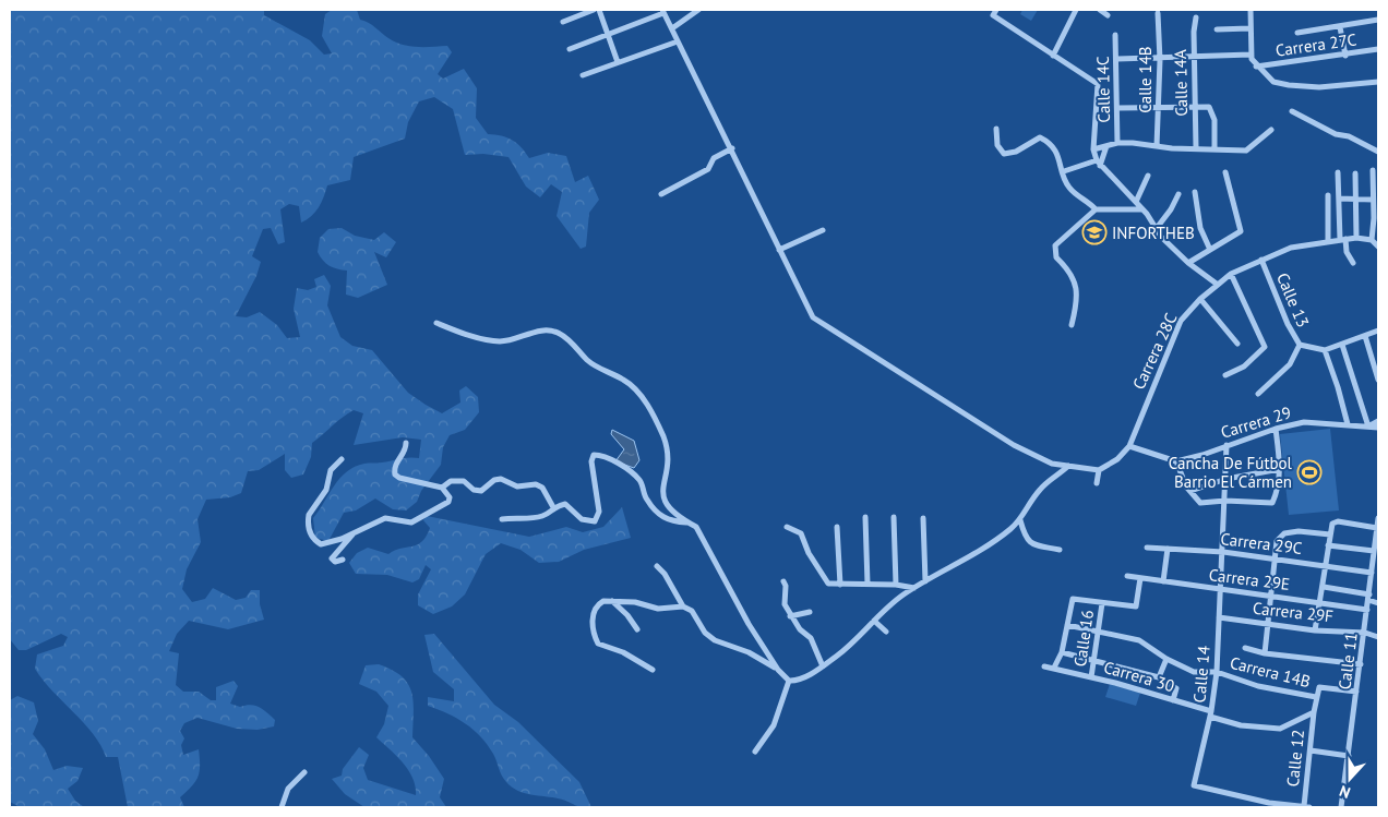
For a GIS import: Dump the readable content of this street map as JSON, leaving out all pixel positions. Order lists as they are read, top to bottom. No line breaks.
{"streets":{"street":["Carrera 27C","Calle 14B","Calle 14A","Calle 14C","Calle 13","Carrera 28C","Carrera 29","Carrera 29C","Carrera 29E","Carrera 29F","Calle 16","Calle 11","Carrera 14B","Calle 14","Carrera 30","Calle 12"]},"crossings":[["Calle 13","Carrera 28C"],["Carrera 29","Calle 14"],["Carrera 29C","Calle 11"],["Carrera 29C","Calle 14"],["Carrera 29E","Calle 11"],["Carrera 29E","Calle 14"],["Carrera 29F","Calle 11"],["Carrera 29F","Calle 14"],["Calle 16","Carrera 14B"],["Calle 16","Carrera 30"],["Calle 11","Calle 12"],["Carrera 14B","Calle 14"],["Carrera 14B","Calle 12"],["Calle 14","Carrera 30"],["Calle 14","Calle 12"],["Carrera 30","Calle 12"]],"places":{"school or university":["INFORTHEB"],"sports":["Cancha De Fútbol Barrio El Cármen"]},"north":"bottom"}
